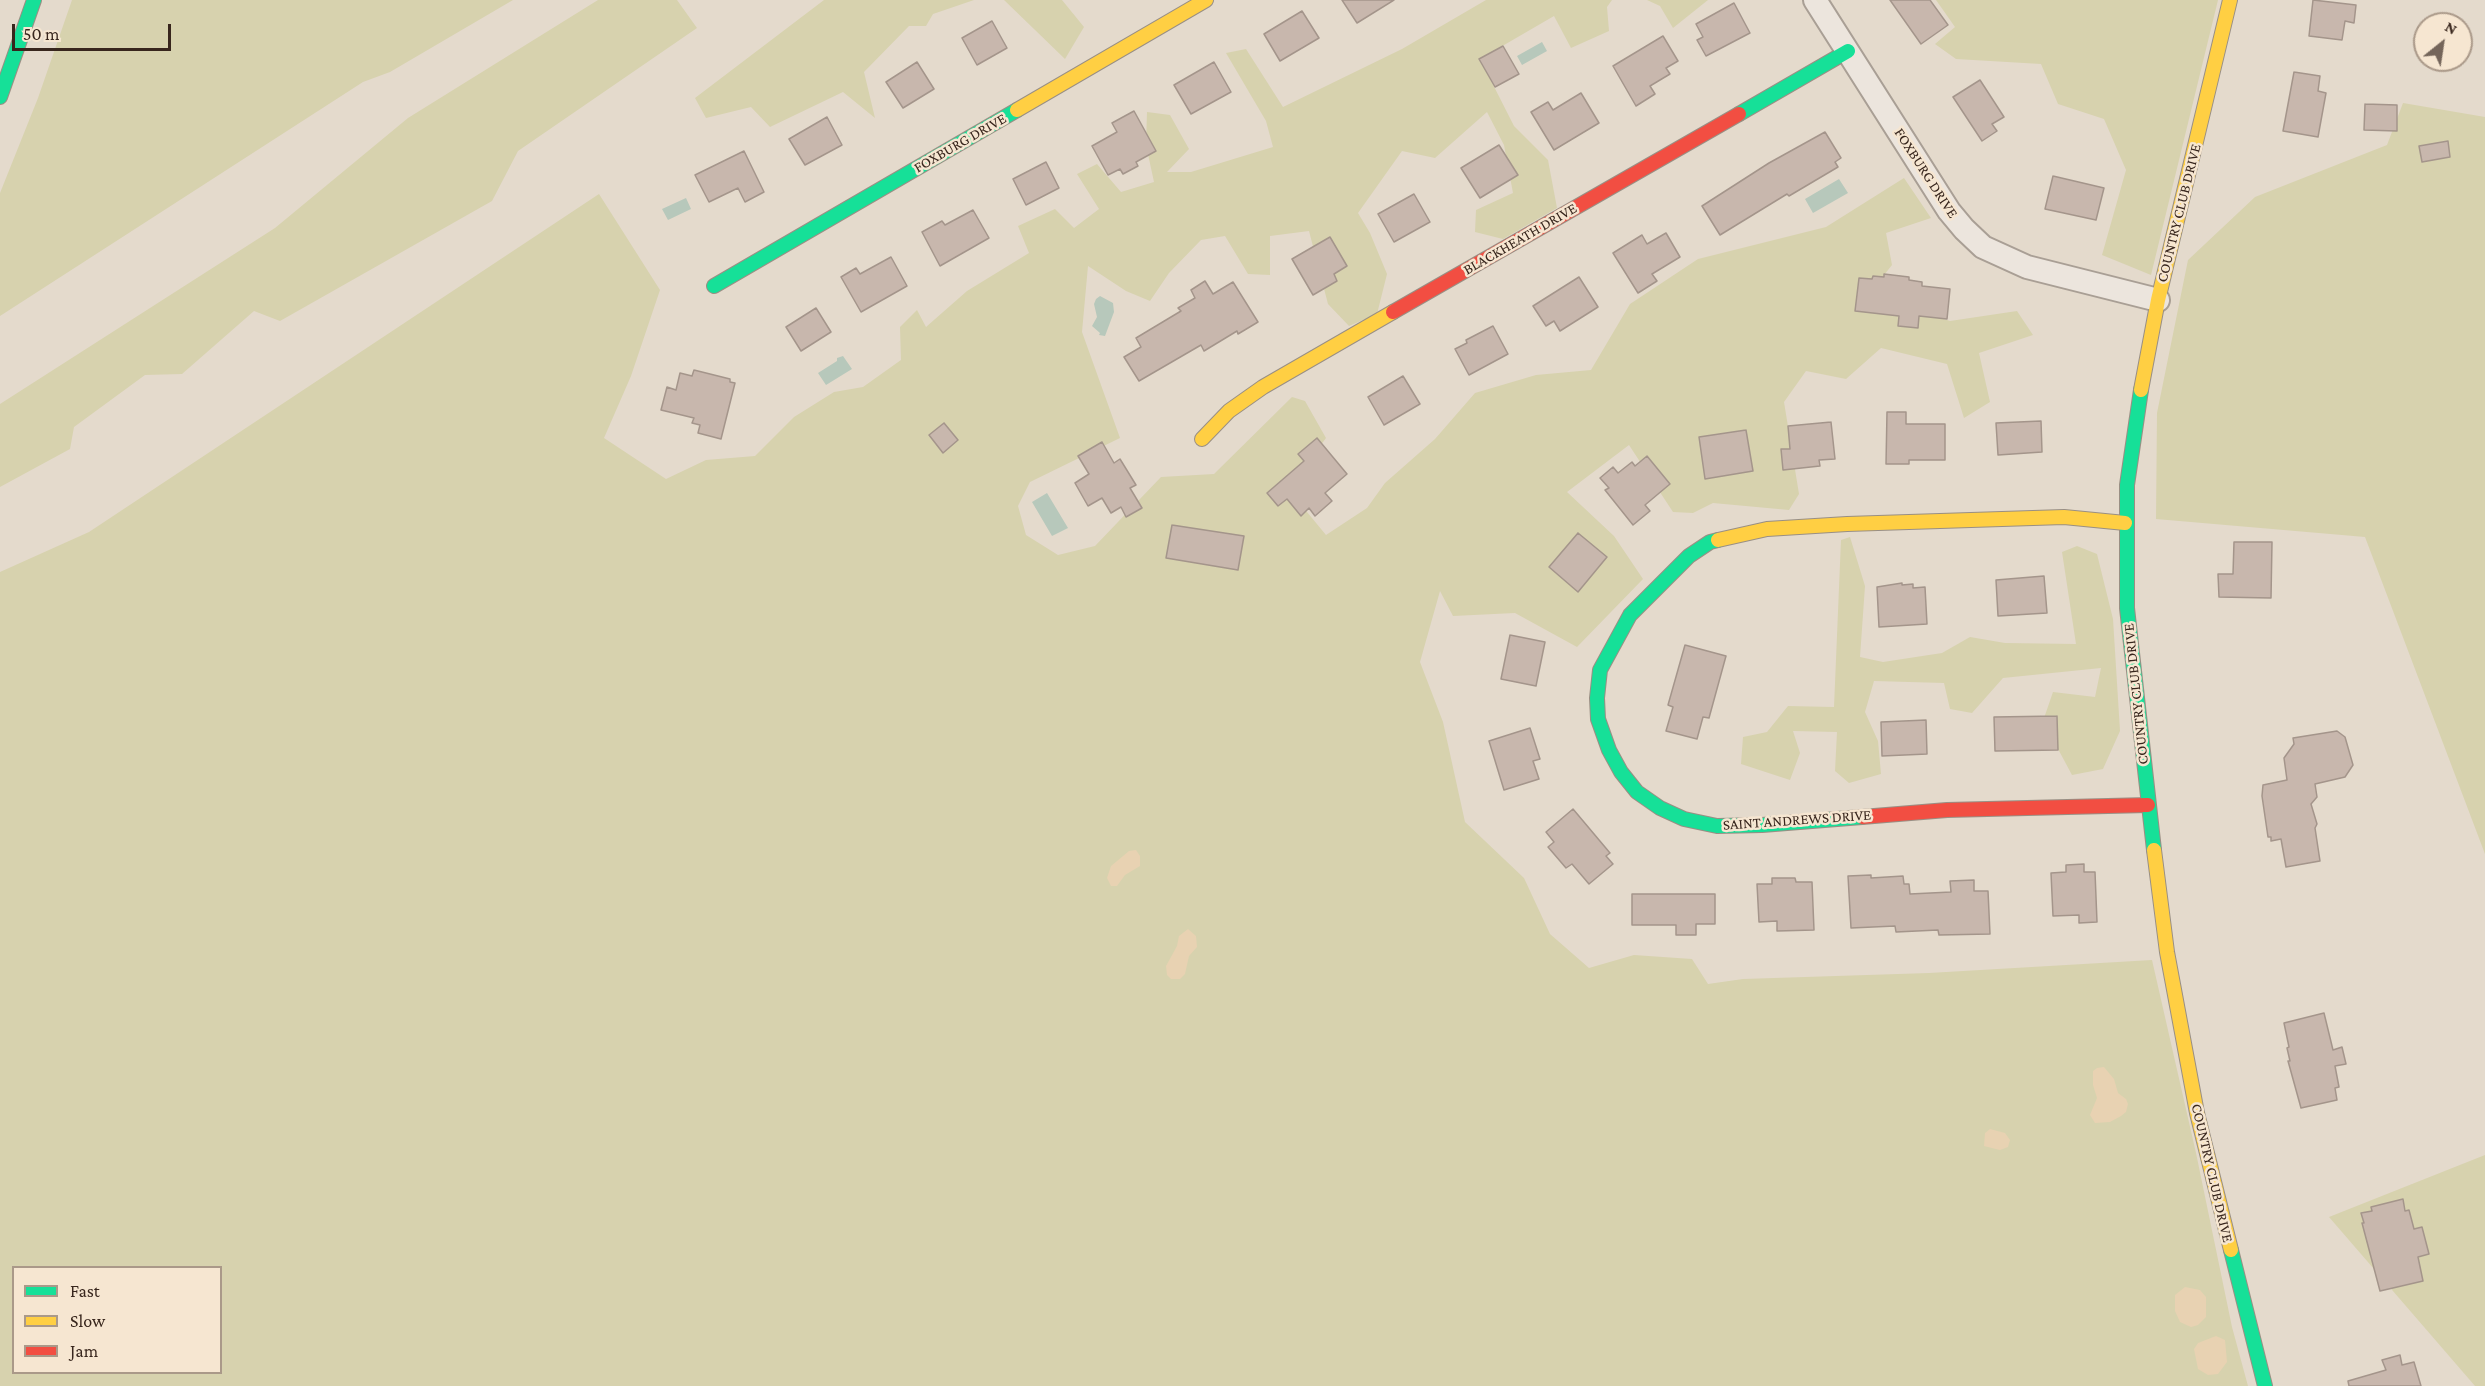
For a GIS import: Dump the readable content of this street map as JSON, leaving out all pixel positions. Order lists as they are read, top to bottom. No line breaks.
{"streets":{"main road":["FOXBURG DRIVE","COUNTRY CLUB DRIVE","BLACKHEATH DRIVE","SAINT ANDREWS DRIVE"]},"crossings":[["FOXBURG DRIVE","COUNTRY CLUB DRIVE"],["FOXBURG DRIVE","BLACKHEATH DRIVE"],["COUNTRY CLUB DRIVE","SAINT ANDREWS DRIVE"]],"legend":["Fast","Slow","Jam"],"scale_bar":"50 m","north":"top right"}
